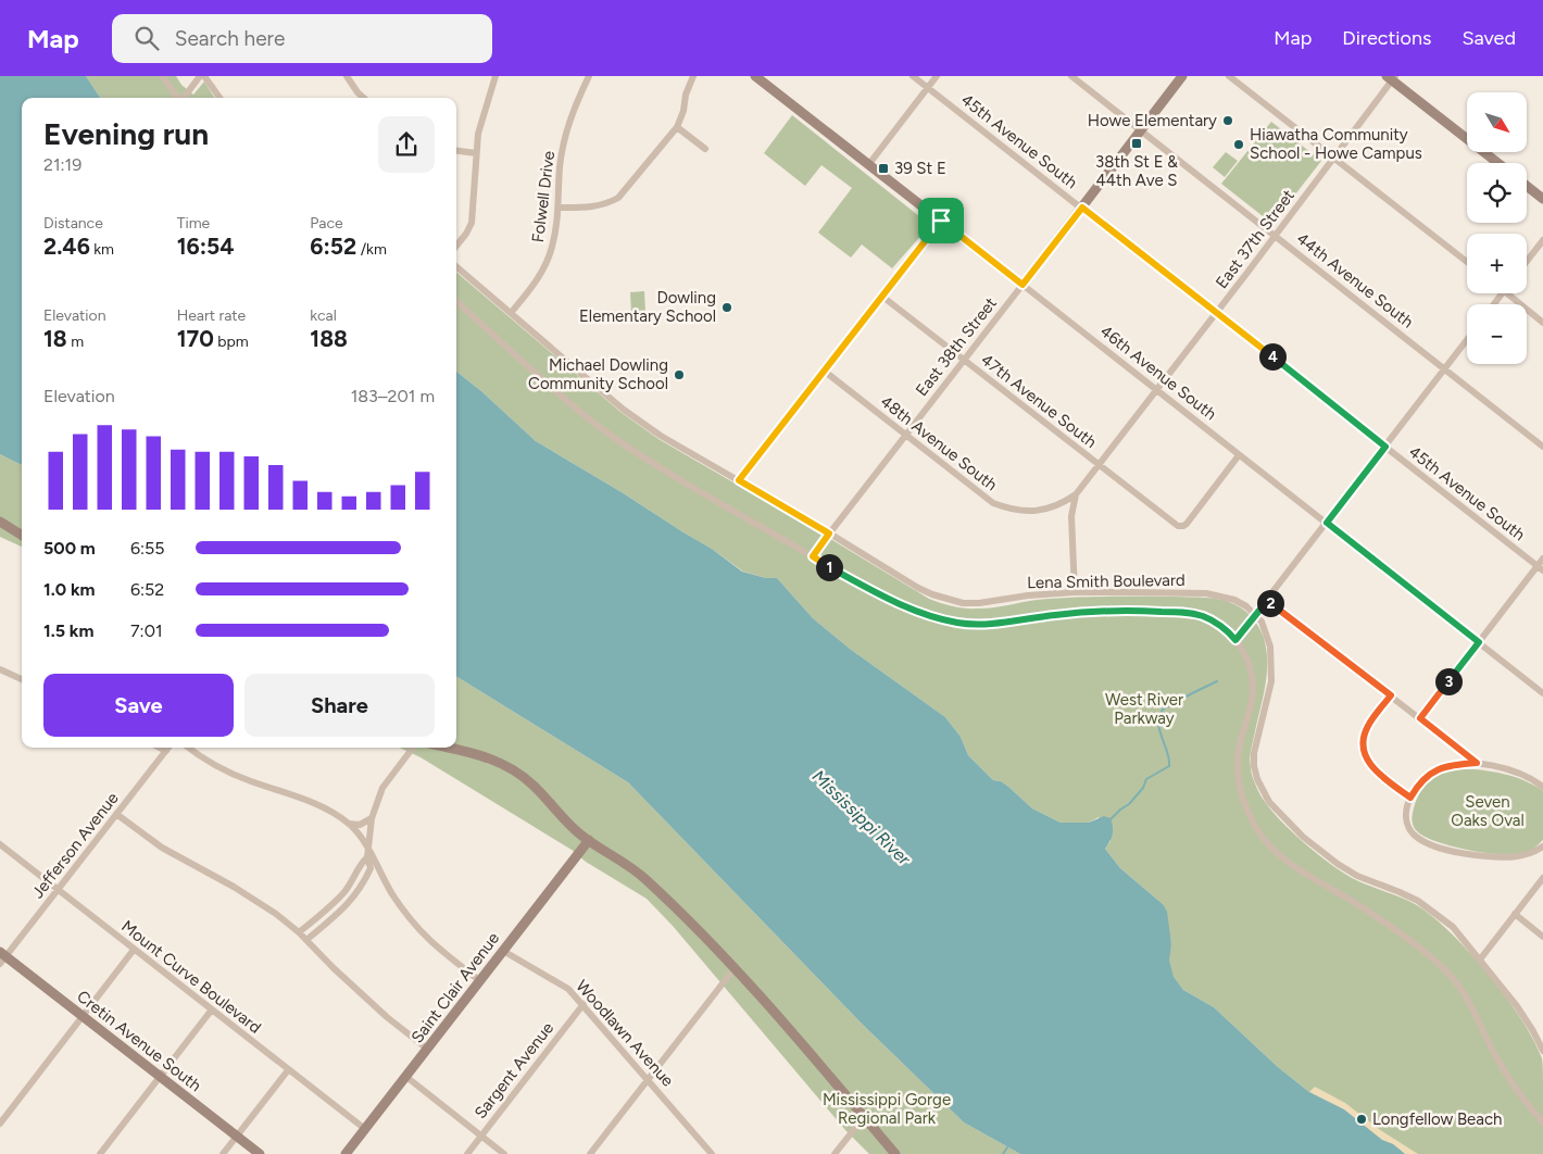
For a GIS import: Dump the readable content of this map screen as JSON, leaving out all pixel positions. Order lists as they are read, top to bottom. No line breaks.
{"streets":{"street":["45th Avenue South","Folwell Drive","East 37th Street","44th Avenue South","East 38th Street","46th Avenue South","47th Avenue South","48th Avenue South","Lena Smith Boulevard","Jefferson Avenue","Mount Curve Boulevard","Saint Clair Avenue","Woodlawn Avenue","Cretin Avenue South","Sargent Avenue"]},"crossings":[["45th Avenue South","East 37th Street"],["45th Avenue South","East 38th Street"],["Folwell Drive","Lena Smith Boulevard"],["East 37th Street","44th Avenue South"],["East 37th Street","46th Avenue South"],["East 37th Street","47th Avenue South"],["East 37th Street","48th Avenue South"],["East 37th Street","Lena Smith Boulevard"],["44th Avenue South","East 38th Street"],["East 38th Street","46th Avenue South"],["East 38th Street","47th Avenue South"],["East 38th Street","48th Avenue South"],["East 38th Street","Lena Smith Boulevard"],["46th Avenue South","47th Avenue South"],["Jefferson Avenue","Mount Curve Boulevard"],["Jefferson Avenue","Cretin Avenue South"],["Mount Curve Boulevard","Saint Clair Avenue"],["Saint Clair Avenue","Woodlawn Avenue"],["Woodlawn Avenue","Sargent Avenue"]],"water":["Mississippi River"],"parks":["West River Parkway","Seven Oaks Oval","Mississippi Gorge Regional Park"],"places":{"other":["Howe Elementary","Hiawatha Community School - Howe Campus","Dowling Elementary School","Michael Dowling Community School","Longfellow Beach"],"transit":["38th St E & 44th Ave S","39 St E"]},"north":"bottom right","page":{"header":"Map","search":"Search here","nav":["Map","Directions","Saved"],"map_buttons":["+","−"],"heading":["Evening run","21:19"],"stats":[["Distance","2.46 km"],["Time","16:54"],["Pace","6:52 /km"],["Elevation","18 m"],["Heart rate","170 bpm"],["kcal","188"]],"pins":["4","1","2","3"],"chart":["Elevation","183–201 m"],"list":[{"name":"500 m","note":"6:55"},{"name":"1.0 km","note":"6:52"},{"name":"1.5 km","note":"7:01"}],"buttons":["Save","Share"]}}
